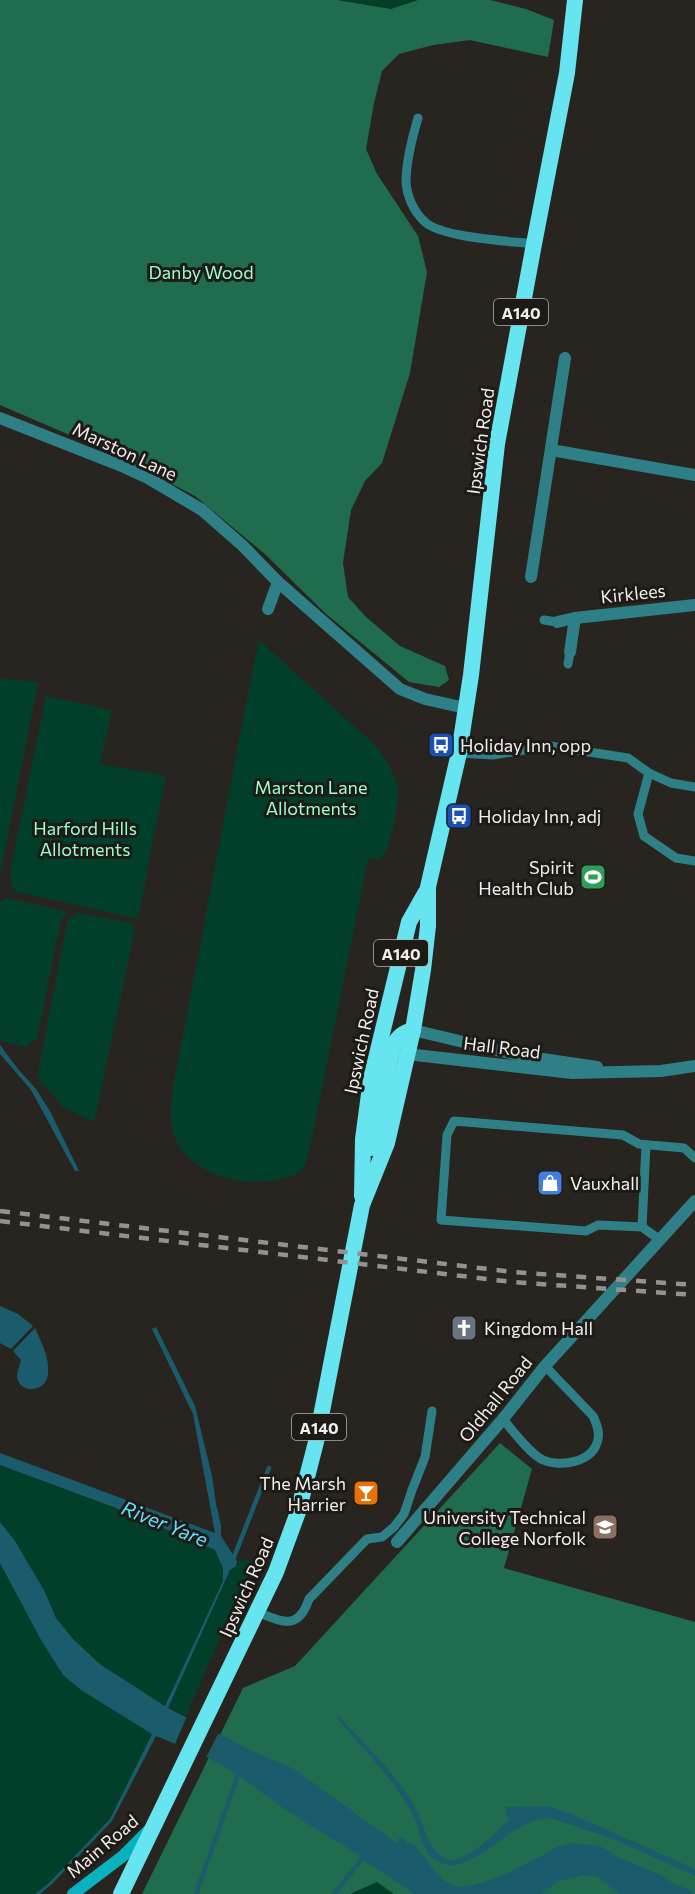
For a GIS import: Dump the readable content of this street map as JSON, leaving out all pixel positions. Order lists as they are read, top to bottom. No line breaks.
{"streets":{"highway":["A140","Ipswich Road"],"main road":["Main Road"],"street":["Marston Lane","Kirklees","Hall Road","Oldhall Road"]},"crossings":[["Ipswich Road","Marston Lane"],["Ipswich Road","Hall Road"],["Ipswich Road","Main Road"]],"water":["River Yare"],"parks":["Danby Wood","Marston Lane Allotments","Harford Hills Allotments"],"places":{"bus stop":["Holiday Inn, opp","Holiday Inn, adj"],"sports":["Spirit Health Club"],"shop":["Vauxhall"],"church":["Kingdom Hall"],"bar":["The Marsh Harrier"],"school or university":["University Technical College Norfolk"]}}
